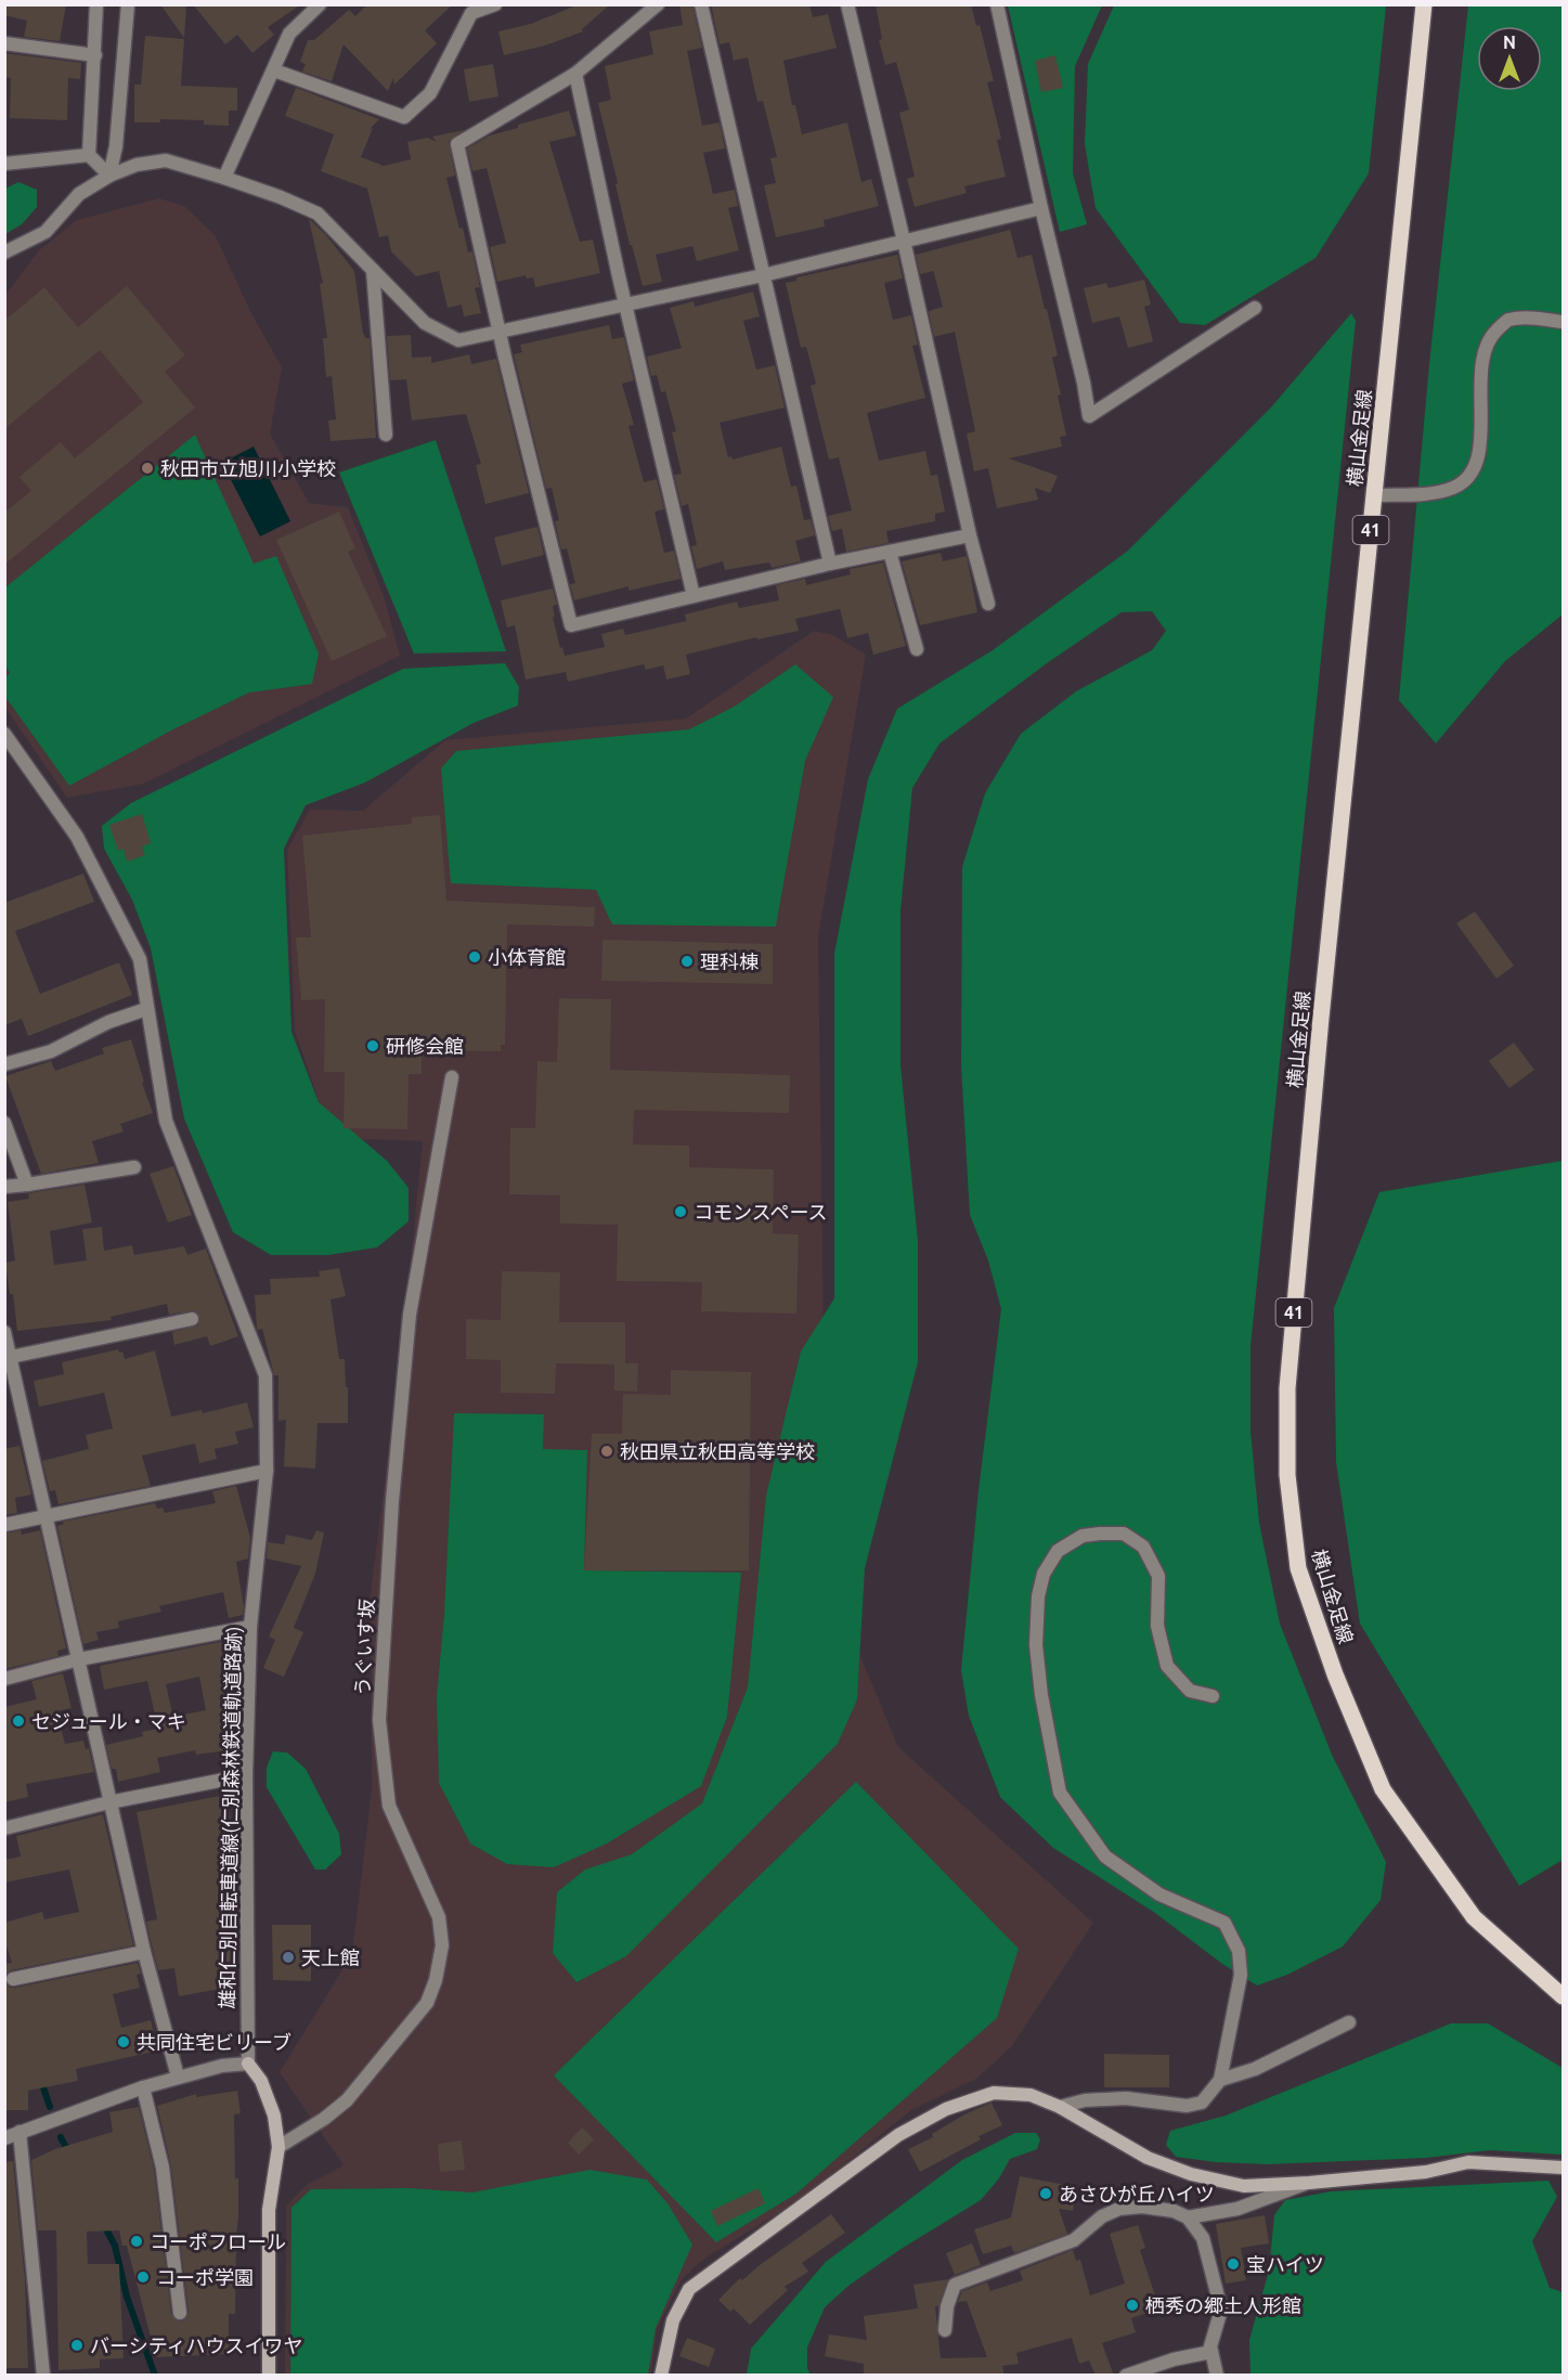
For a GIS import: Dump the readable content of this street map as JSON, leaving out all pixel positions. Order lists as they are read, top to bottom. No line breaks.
{"streets":{"main road":["横山金足線","41"],"street":["うぐいす坂","雄和仁別自転車道線(仁別森林鉄道軌道路跡)"]},"places":["秋田市立旭川小学校","小体育館","理科棟","研修会館","コモンスペース","秋田県立秋田高等学校","セジュール・マキ","天上館","共同住宅ビリーブ","あさひが丘ハイツ","コーポフロール","宝ハイツ","コーポ学園","栖秀の郷土人形館","バーシティハウスイワヤ"],"north":"top"}
